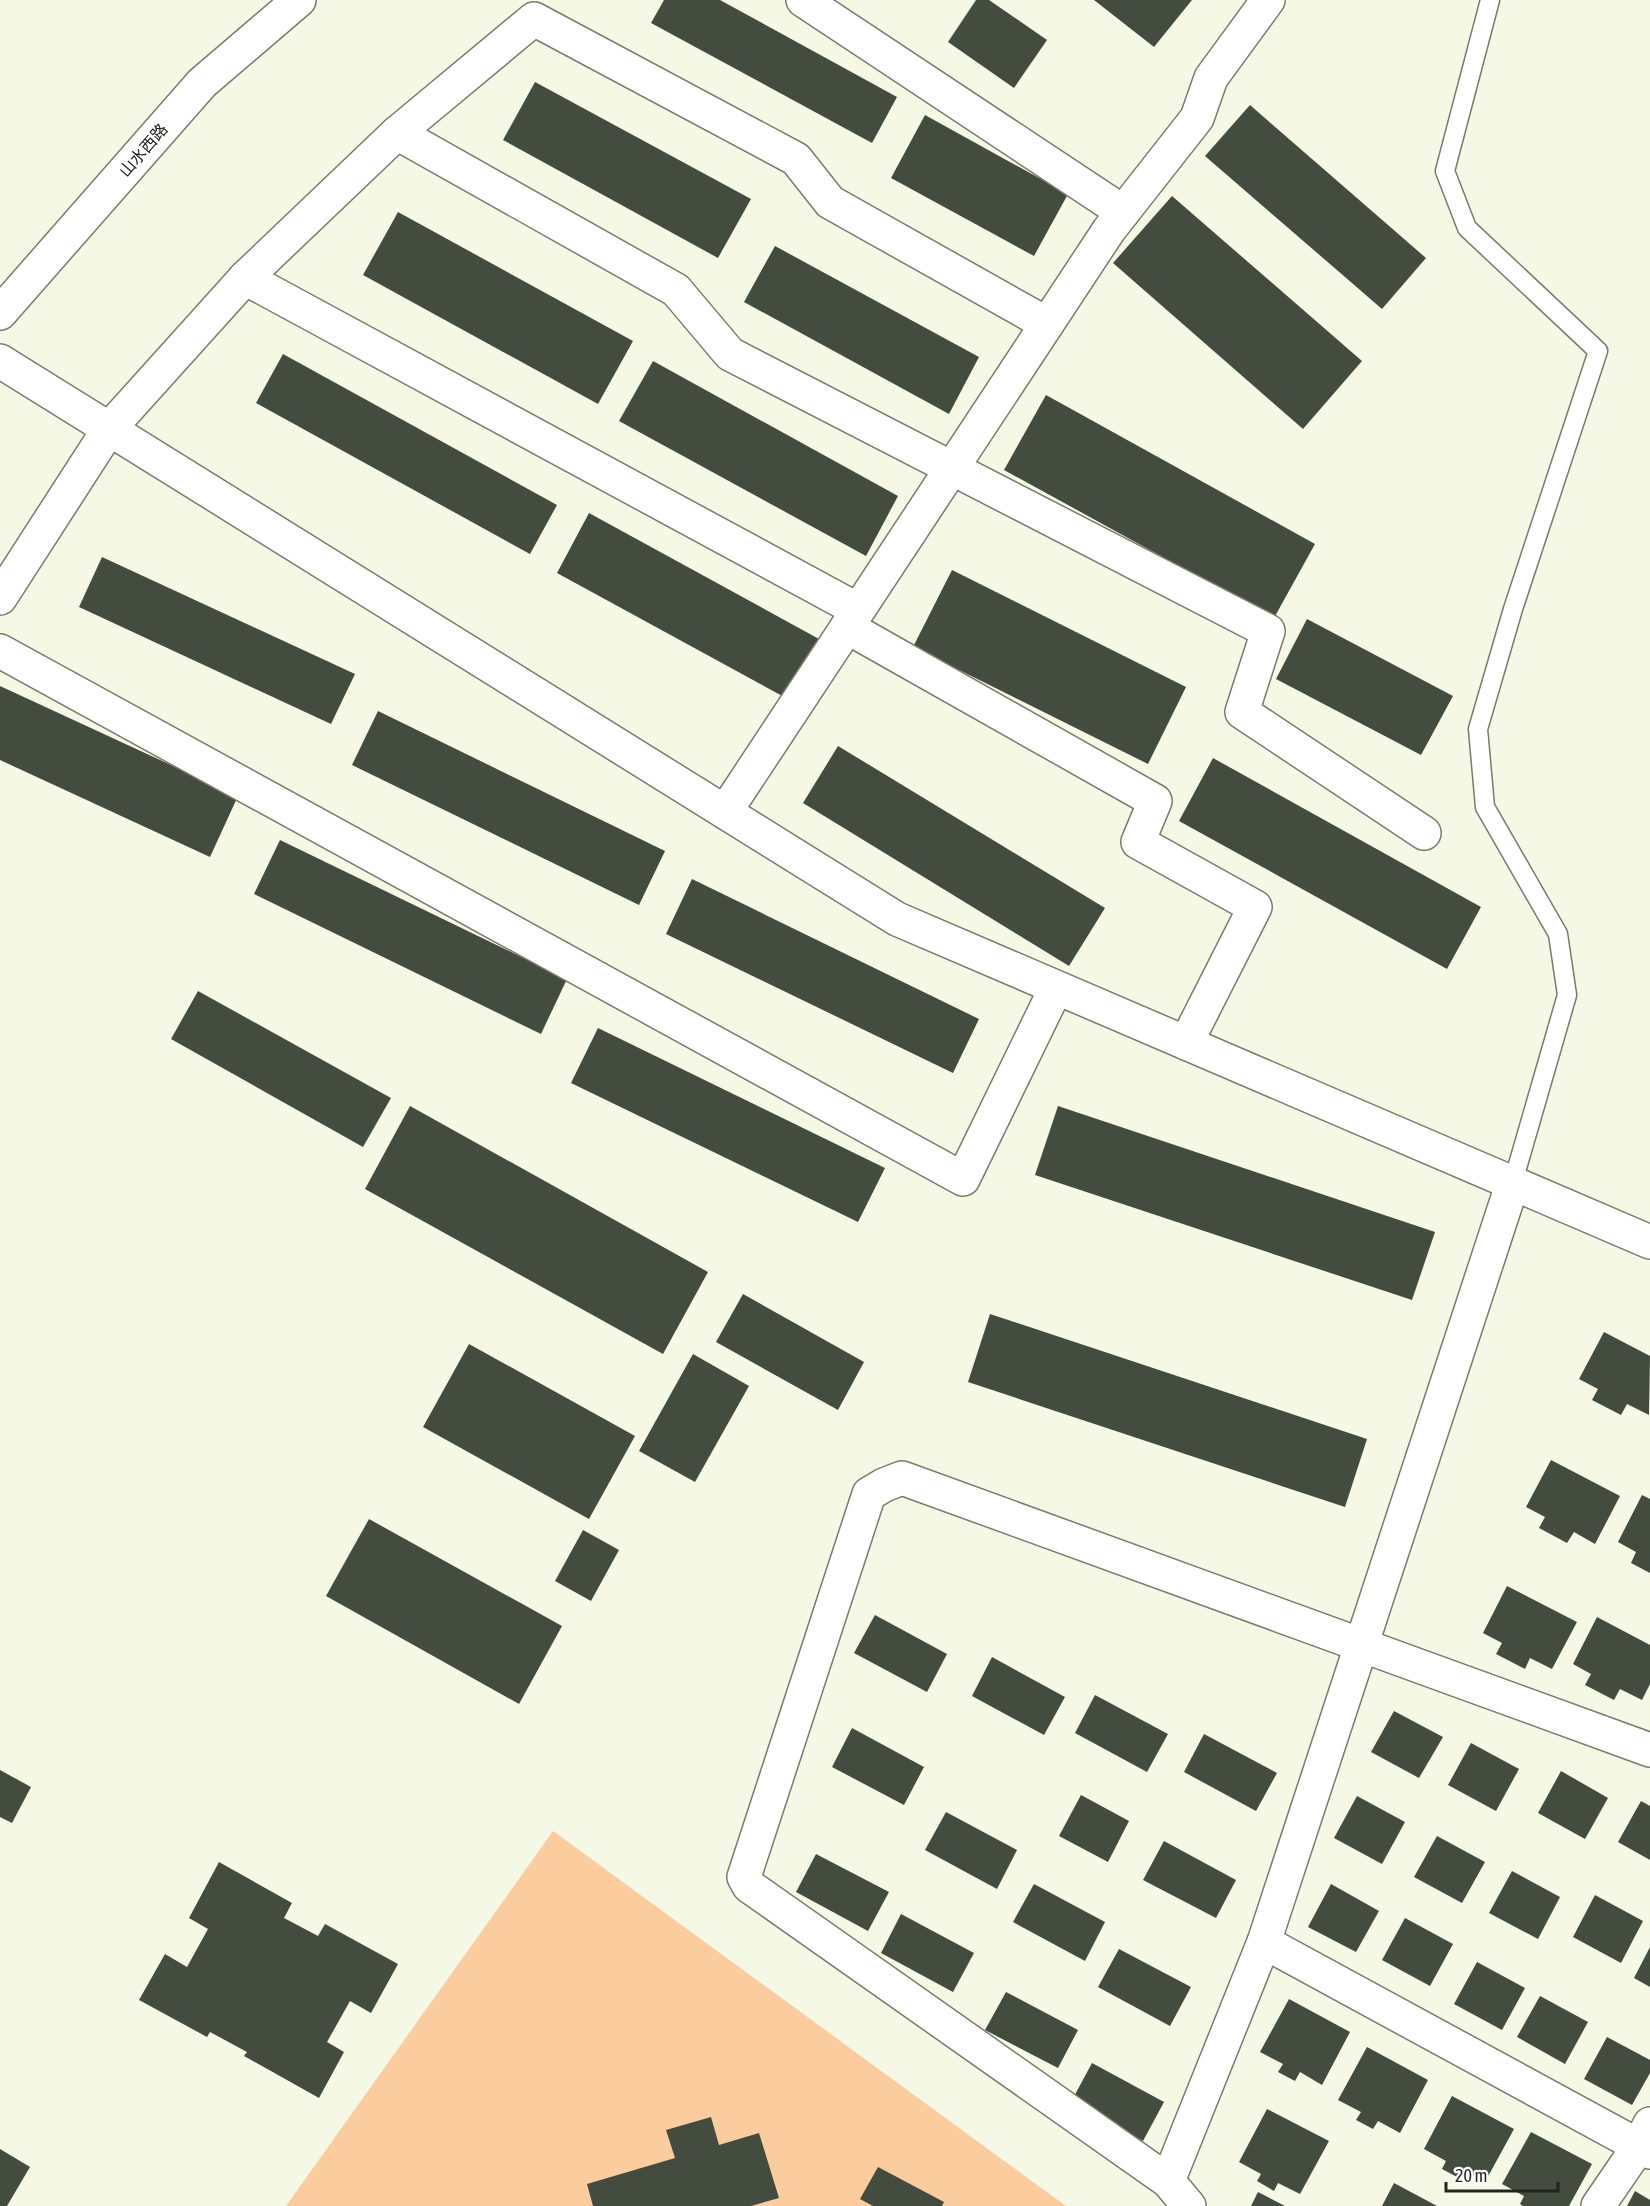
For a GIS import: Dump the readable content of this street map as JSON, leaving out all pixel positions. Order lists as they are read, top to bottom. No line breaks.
{"streets":{"street":["山水西路"]},"scale_bar":"20 m"}
